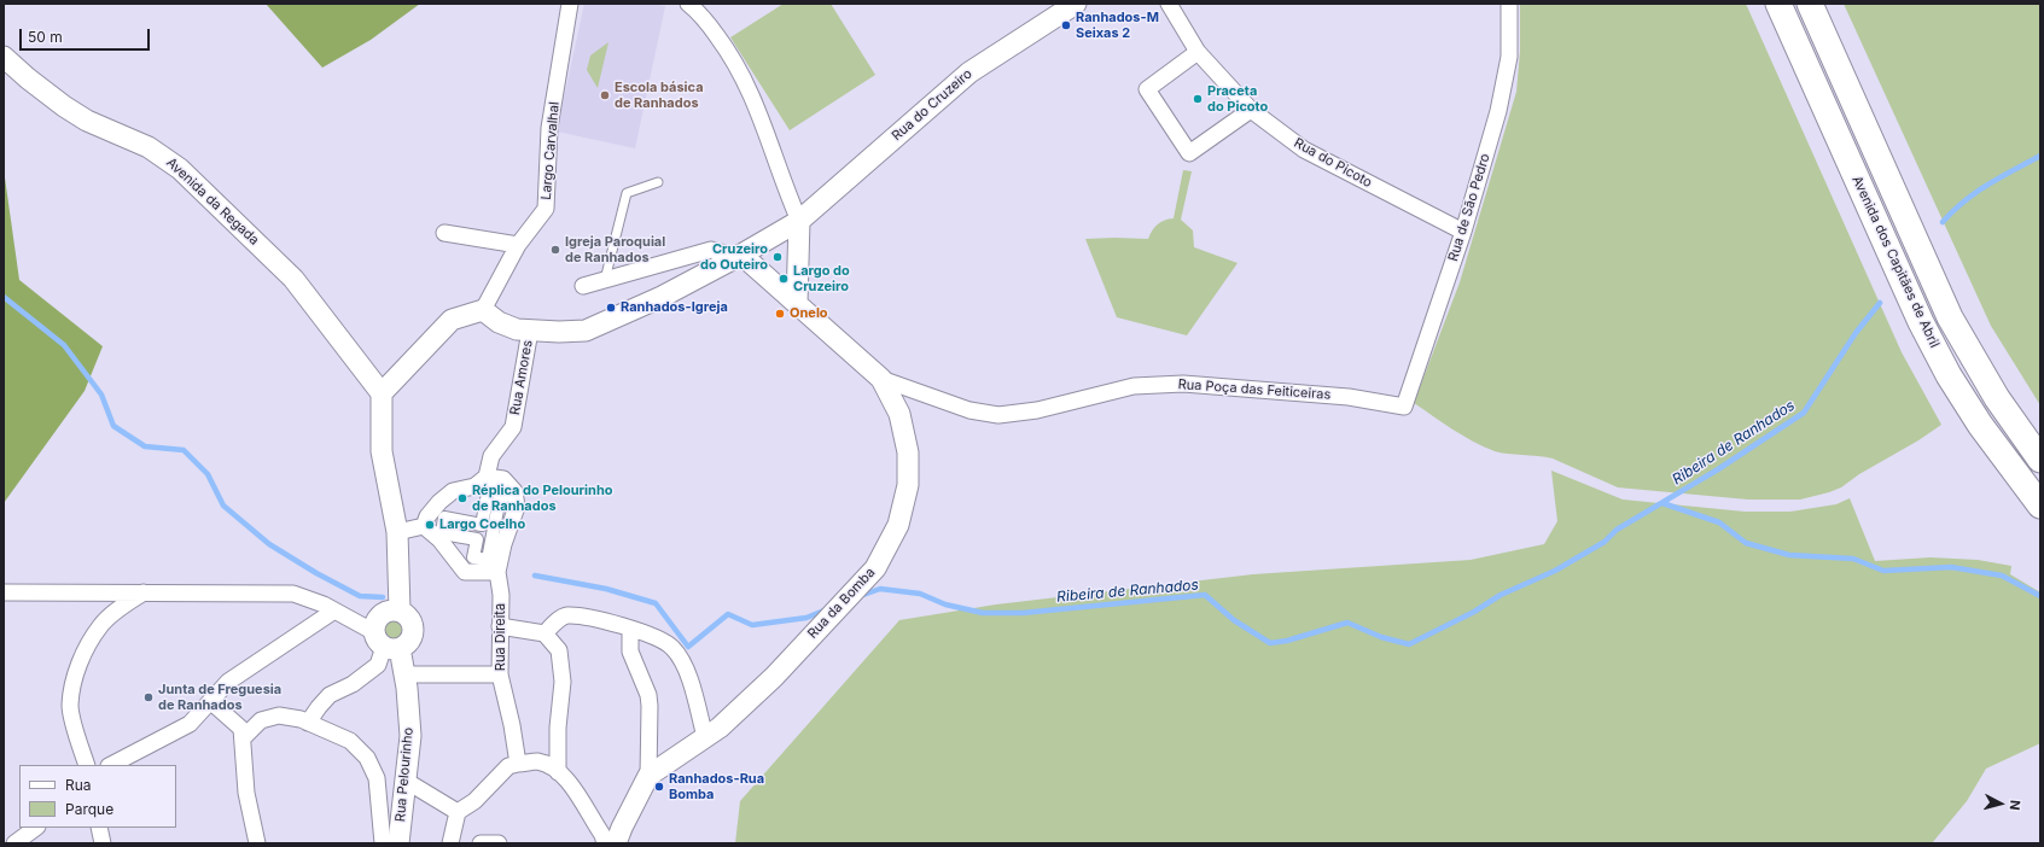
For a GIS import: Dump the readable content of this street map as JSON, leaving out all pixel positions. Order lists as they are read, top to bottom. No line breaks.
{"streets":{"main road":["Avenida dos Capitães de Abril"],"street":["Rua do Cruzeiro","Largo Carvalhal","Rua do Picoto","Avenida da Regada","Rua de São Pedro","Rua Amores","Rua Poça das Feiticeiras","Rua da Bomba","Rua Direita","Rua Pelourinho"]},"crossings":[["Rua do Cruzeiro","Largo Carvalhal"],["Rua do Cruzeiro","Rua Amores"],["Rua do Cruzeiro","Rua da Bomba"],["Rua do Picoto","Rua de São Pedro"],["Rua de São Pedro","Rua Poça das Feiticeiras"],["Rua Amores","Rua Direita"],["Rua Poça das Feiticeiras","Rua da Bomba"]],"water":["Ribeira de Ranhados"],"places":["Ranhados-M Seixas 2","Escola básica de Ranhados","Praceta do Picoto","Igreja Paroquial de Ranhados","Cruzeiro do Outeiro","Largo do Cruzeiro","Ranhados-Igreja","Onelo","Réplica do Pelourinho de Ranhados","Largo Coelho","Junta de Freguesia de Ranhados","Ranhados-Rua Bomba"],"legend":["Rua","Parque"],"scale_bar":"50 m","north":"right"}
